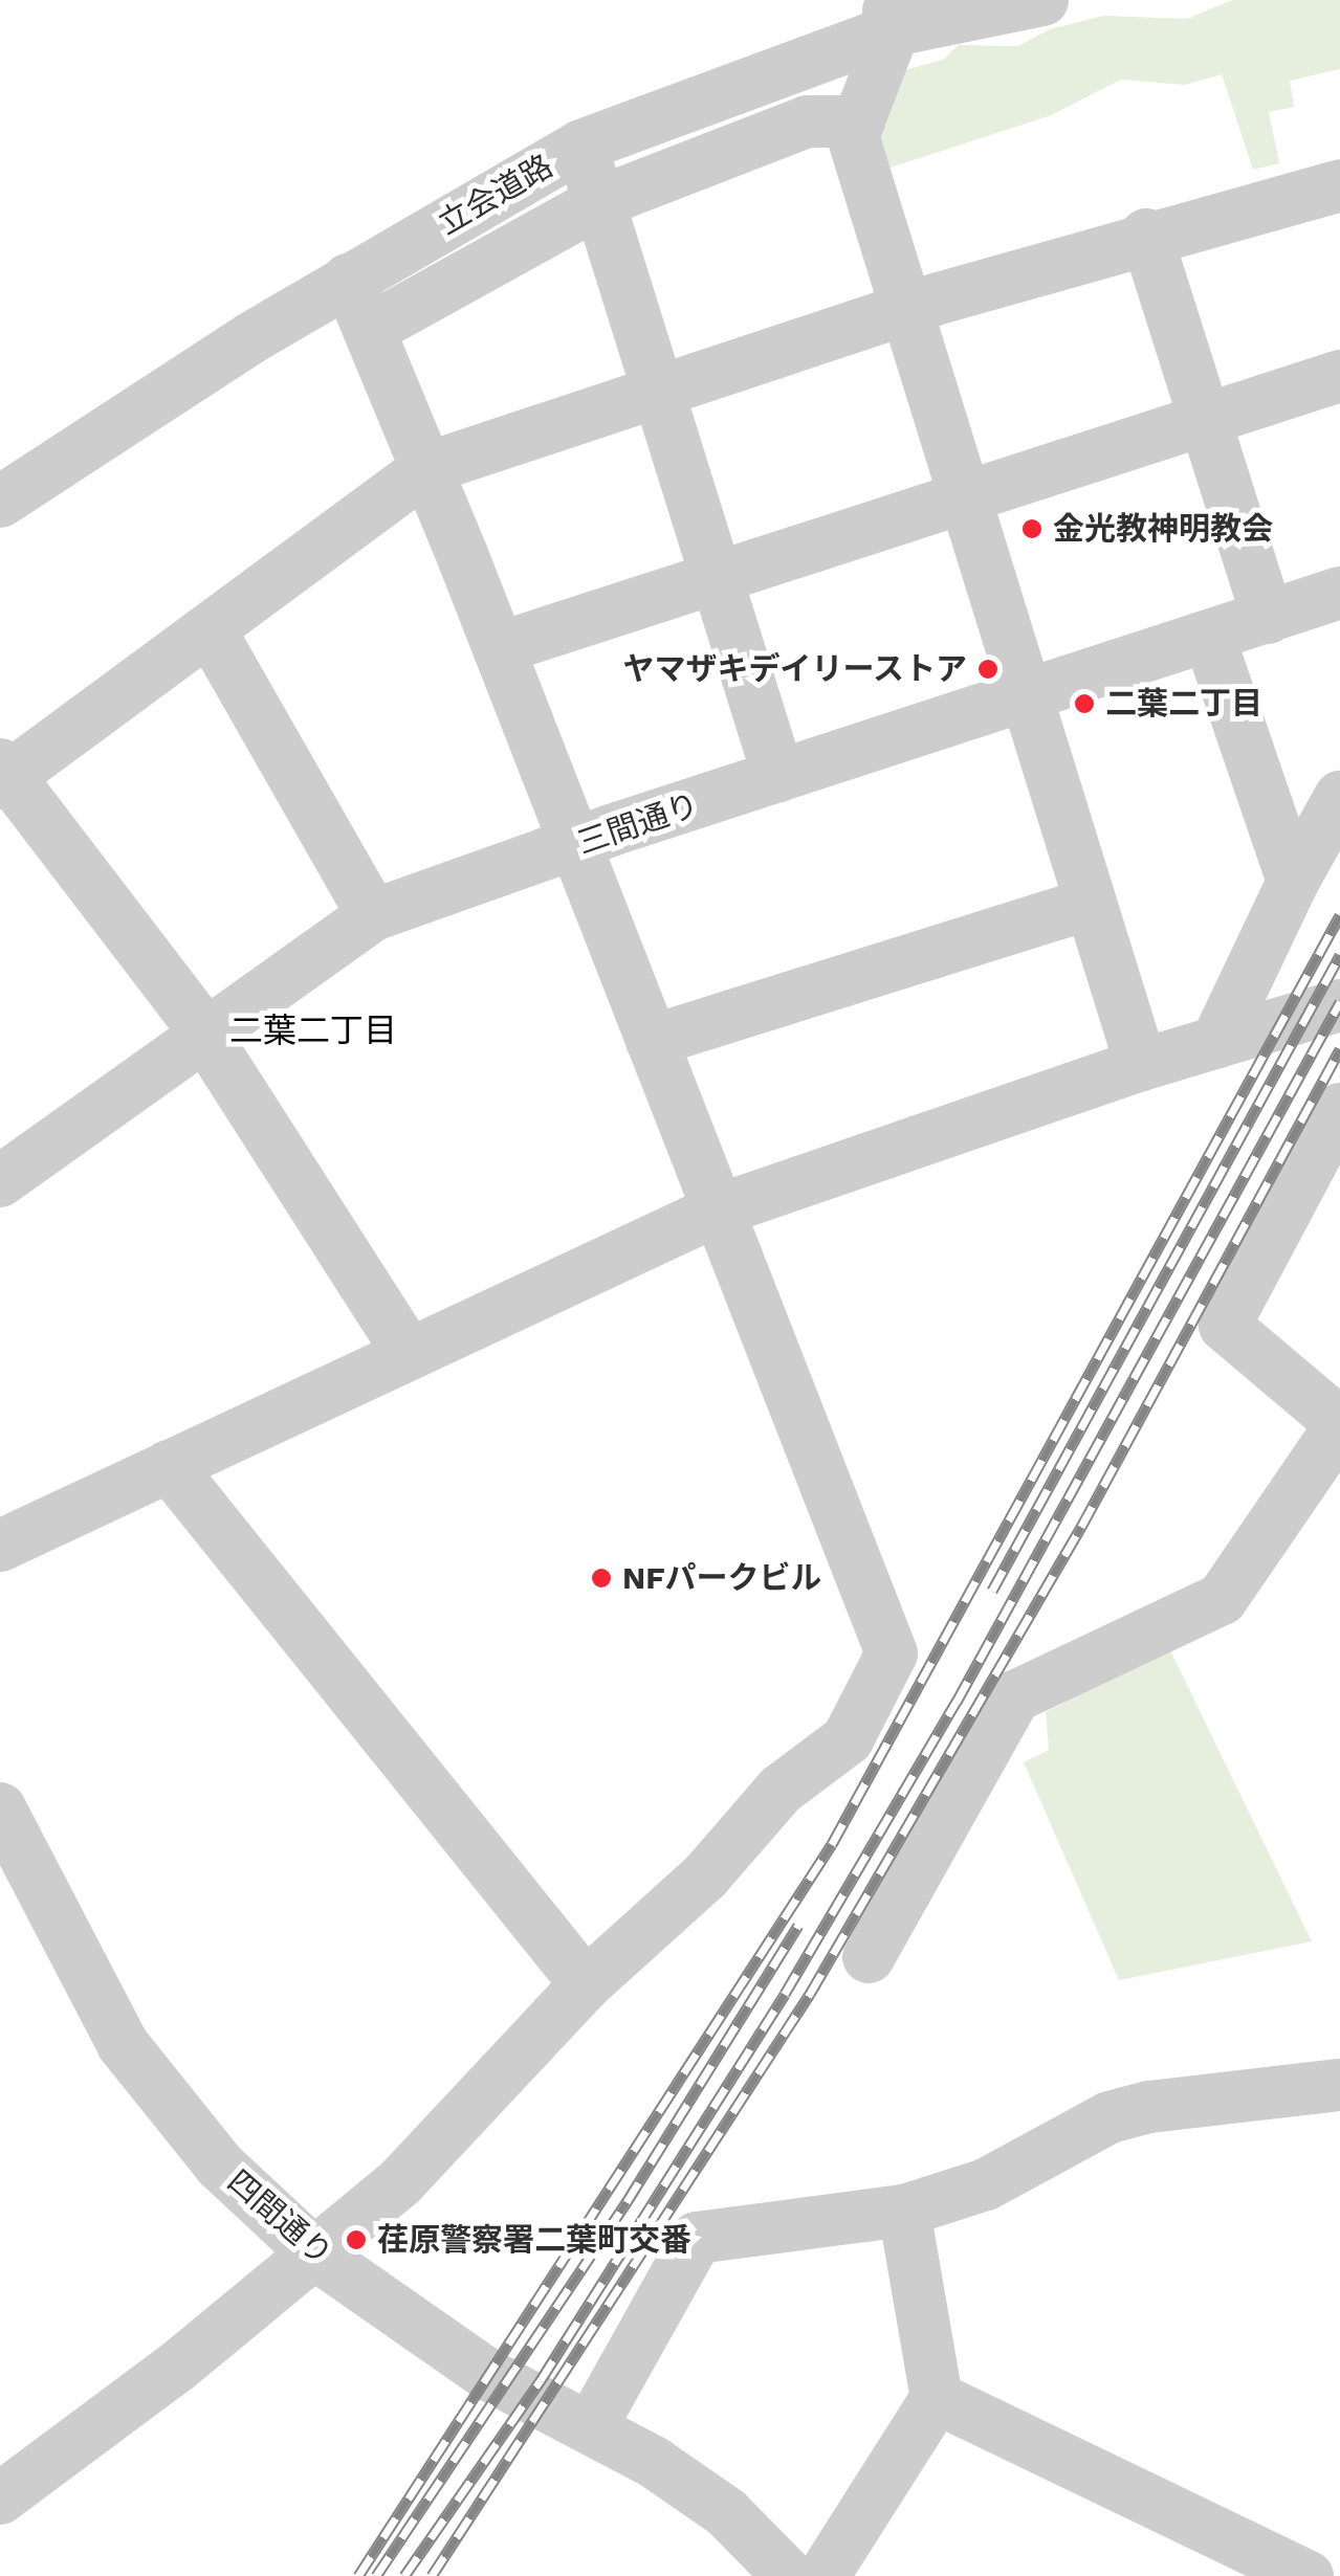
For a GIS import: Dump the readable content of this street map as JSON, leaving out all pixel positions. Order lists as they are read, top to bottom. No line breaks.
{"streets":{"street":["立会道路","三間通り","四間通り"]},"districts":["二葉二丁目"],"places":["金光教神明教会","ヤマザキデイリーストア","二葉二丁目","NFパークビル","荏原警察署二葉町交番"]}
